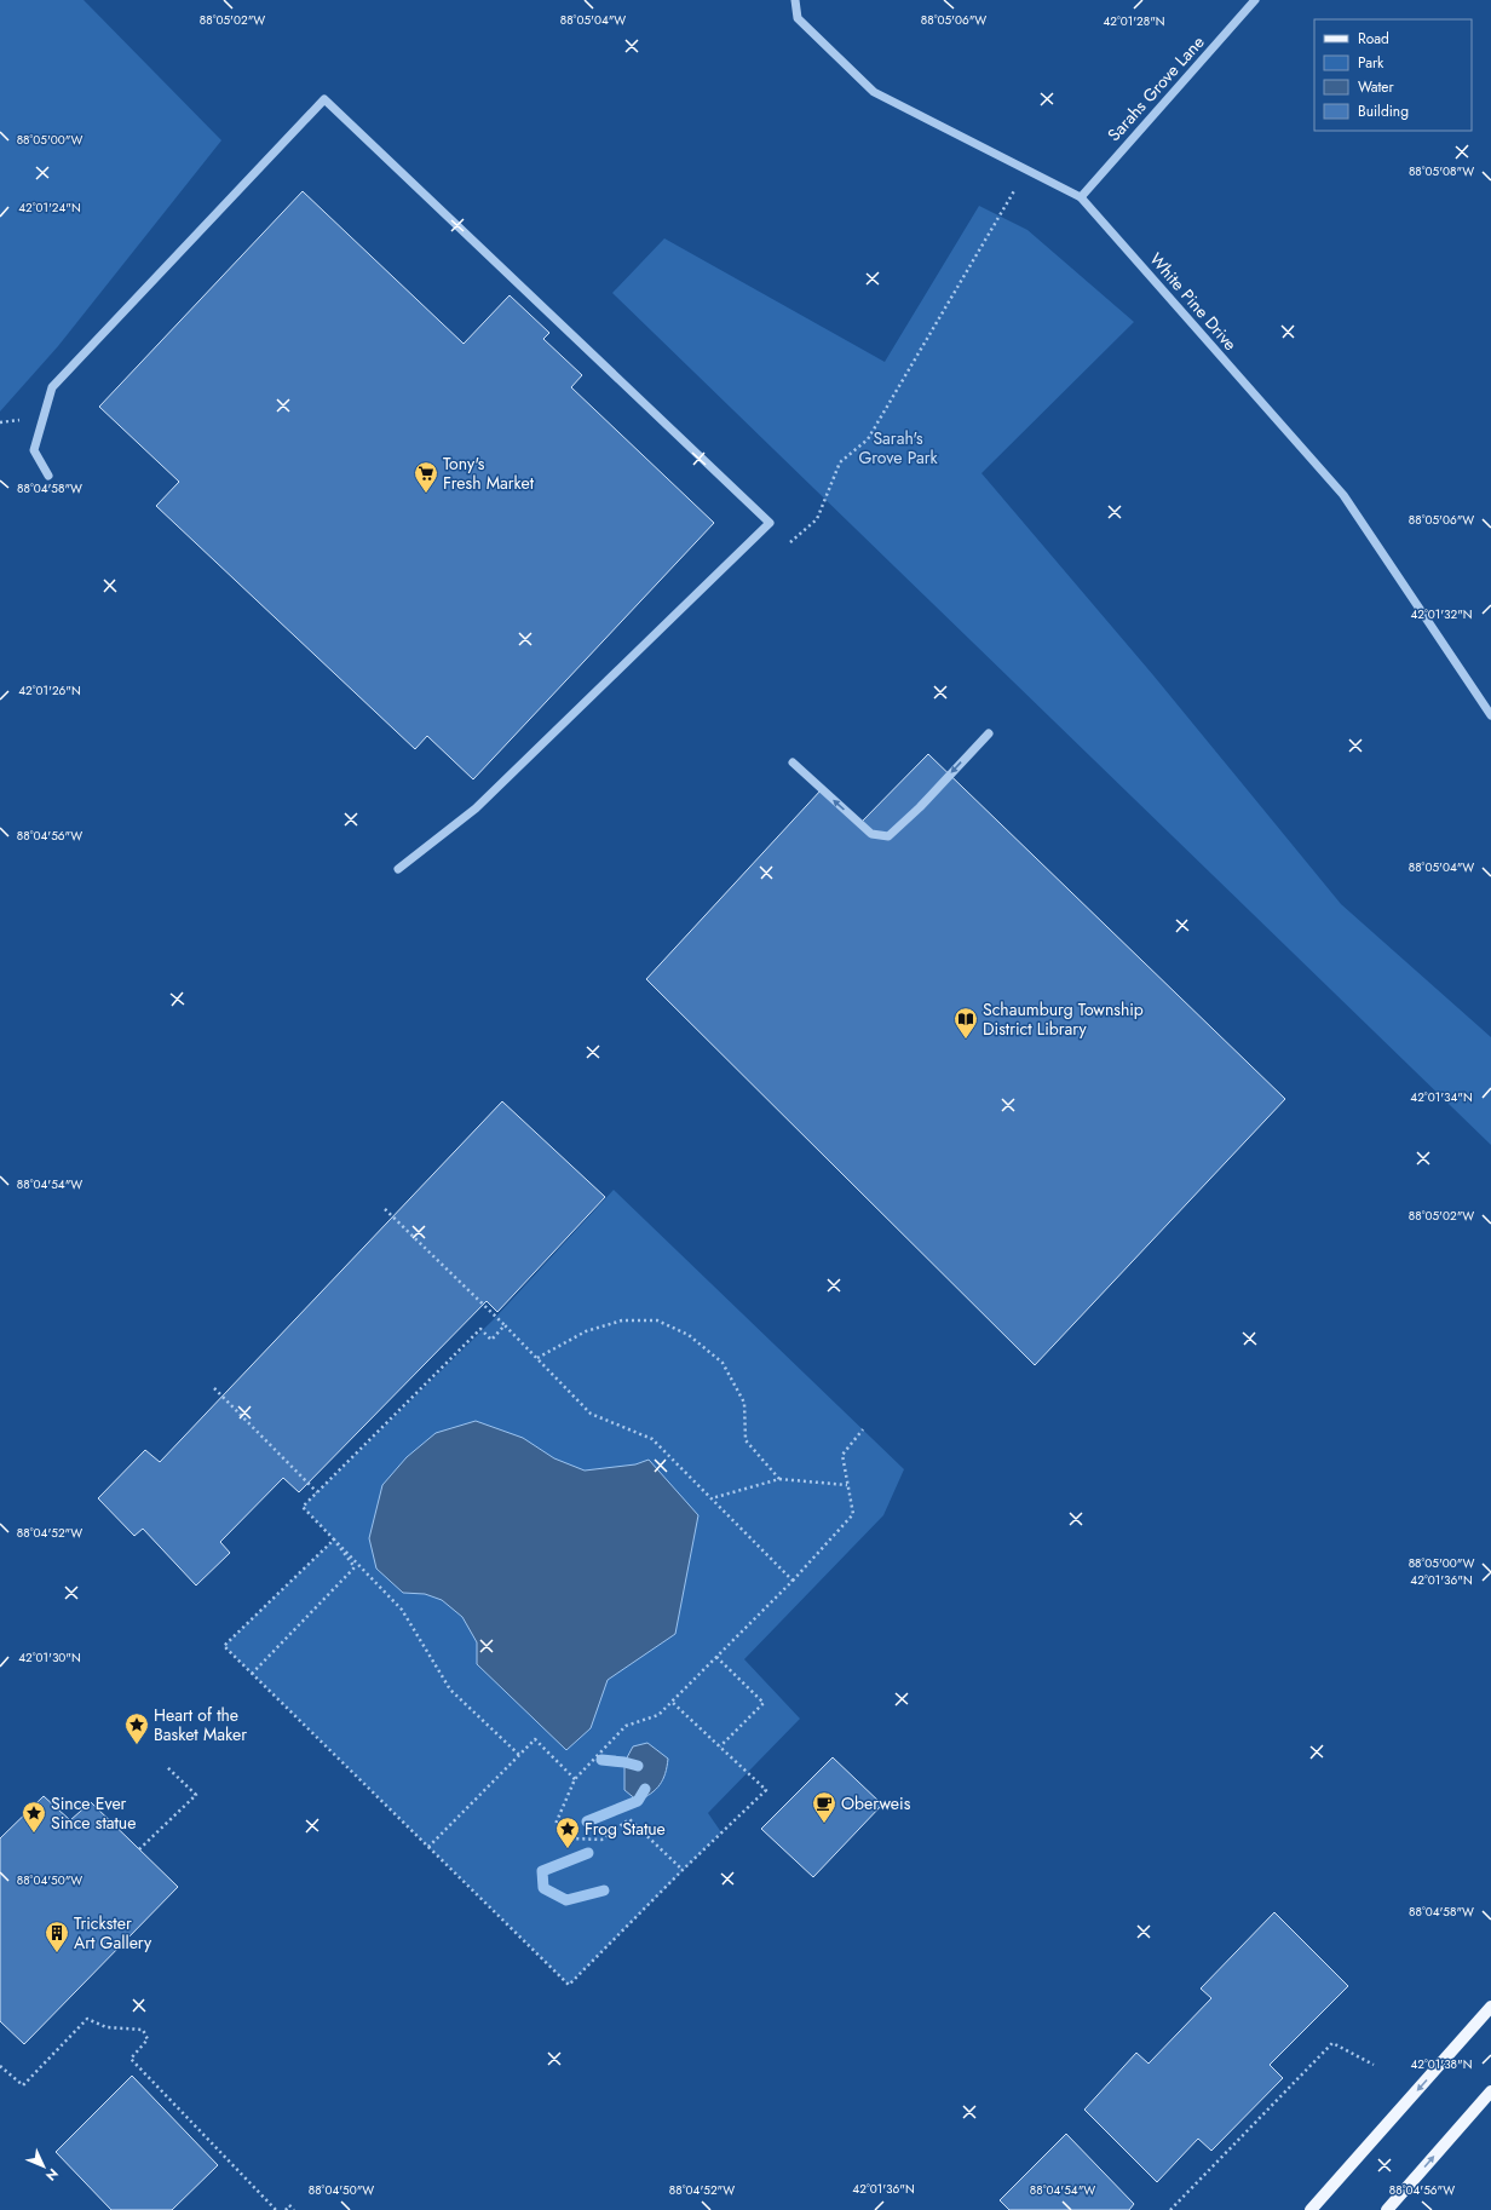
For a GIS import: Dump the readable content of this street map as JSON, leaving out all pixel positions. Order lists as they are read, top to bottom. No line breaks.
{"streets":{"street":["Sarahs Grove Lane","White Pine Drive"]},"crossings":[["Sarahs Grove Lane","White Pine Drive"]],"parks":["Sarah's Grove Park"],"places":{"supermarket":["Tony's Fresh Market"],"library":["Schaumburg Township District Library"],"place":["Heart of the Basket Maker","Since Ever Since statue","Frog Statue"],"cafe":["Oberweis"],"building":["Trickster Art Gallery"]},"legend":["Road","Park","Water","Building"],"north":"bottom right","coordinates":["88°05'06\"W","88°05'02\"W","88°05'04\"W","42°01'28\"N","88°05'00\"W","88°05'08\"W","42°01'24\"N","88°04'58\"W","42°01'32\"N","42°01'26\"N","88°04'56\"W","42°01'34\"N","88°04'54\"W","88°04'52\"W","42°01'36\"N","42°01'30\"N","88°04'50\"W","42°01'38\"N"]}
